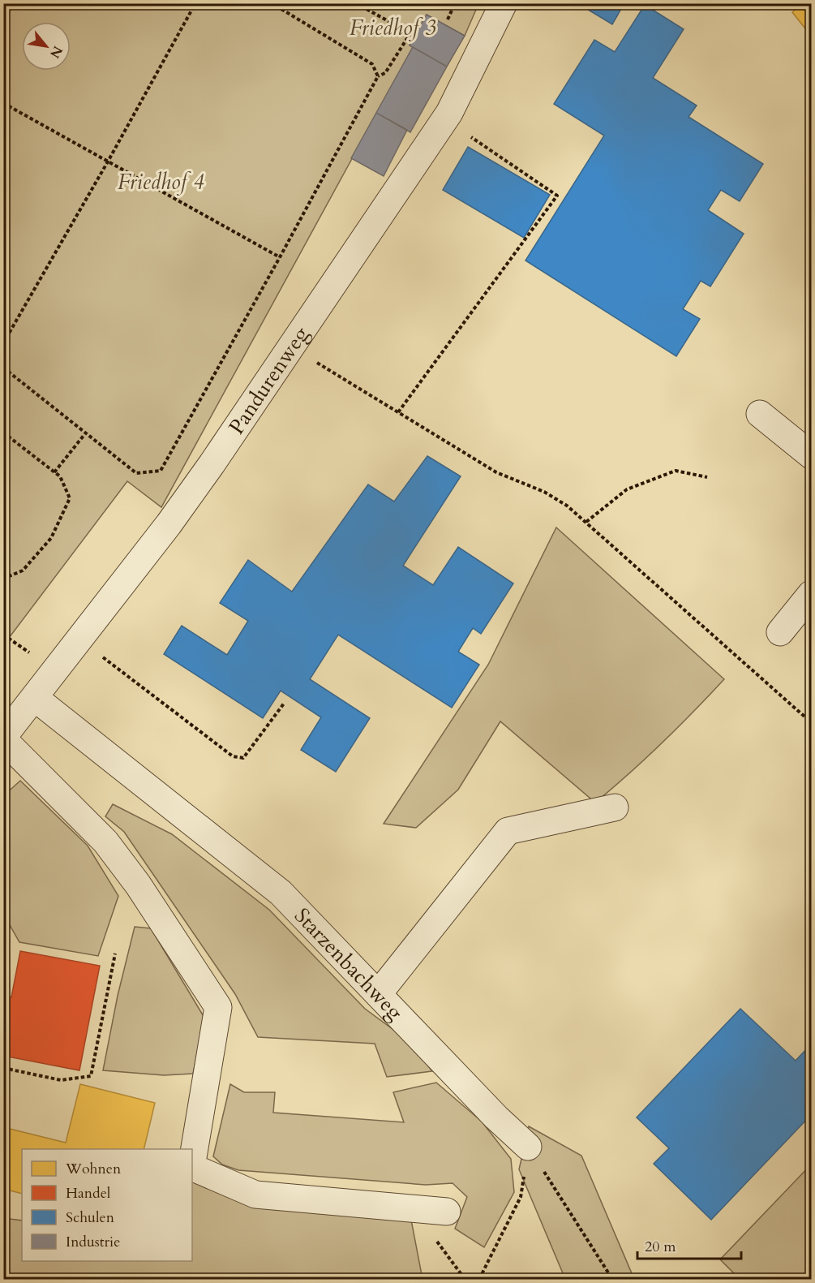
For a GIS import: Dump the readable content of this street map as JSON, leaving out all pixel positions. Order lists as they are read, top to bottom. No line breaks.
{"streets":{"street":["Pandurenweg","Starzenbachweg"]},"crossings":[["Pandurenweg","Starzenbachweg"]],"parks":["Friedhof 3","Friedhof 4"],"legend":["Wohnen","Handel","Schulen","Industrie"],"scale_bar":"20 m","north":"bottom right"}
